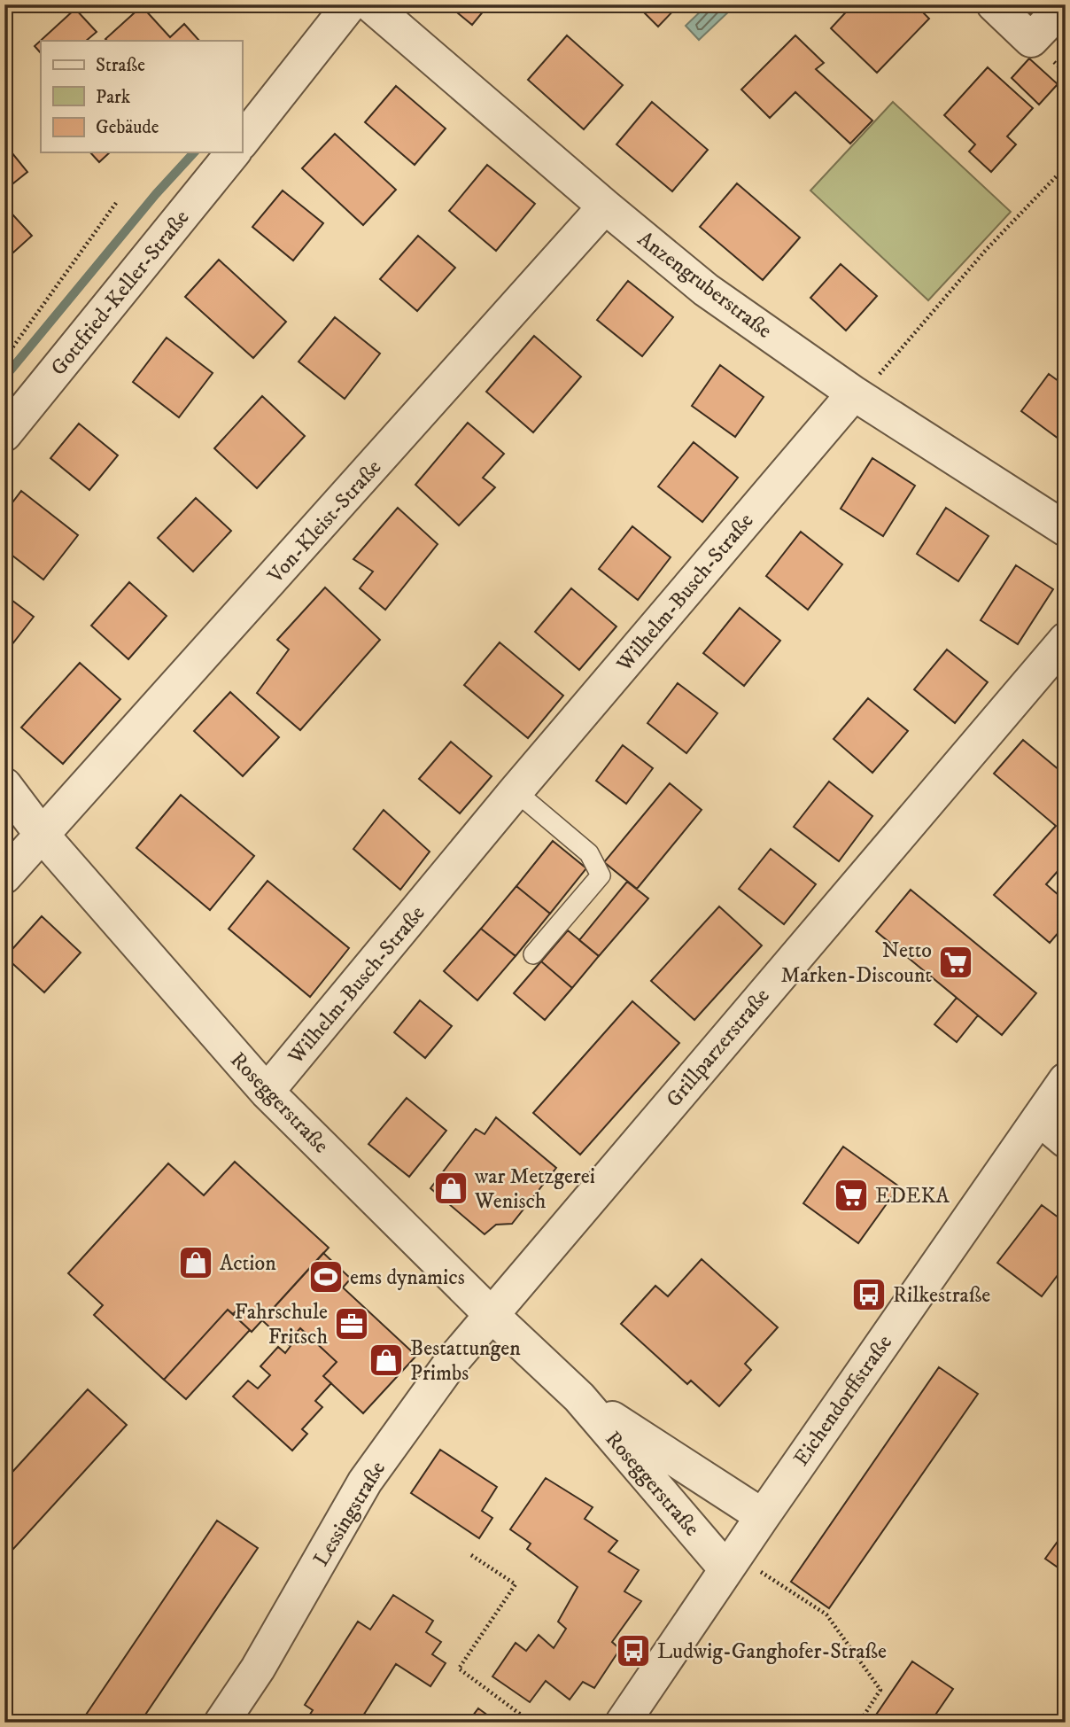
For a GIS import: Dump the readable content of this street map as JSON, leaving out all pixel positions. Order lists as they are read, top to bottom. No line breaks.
{"streets":{"street":["Anzengruberstraße","Gottfried-Keller-Straße","Von-Kleist-Straße","Wilhelm-Busch-Straße","Grillparzerstraße","Roseggerstraße","Eichendorffstraße","Lessingstraße"]},"crossings":[["Anzengruberstraße","Von-Kleist-Straße"],["Anzengruberstraße","Wilhelm-Busch-Straße"],["Von-Kleist-Straße","Roseggerstraße"],["Wilhelm-Busch-Straße","Roseggerstraße"],["Grillparzerstraße","Roseggerstraße"],["Grillparzerstraße","Lessingstraße"],["Roseggerstraße","Eichendorffstraße"],["Roseggerstraße","Lessingstraße"]],"places":{"supermarket":["Netto Marken-Discount","EDEKA"],"shop":["war Metzgerei Wenisch","Action","Bestattungen Primbs"],"sports":["ems dynamics"],"bus stop":["Rilkestraße","Ludwig-Ganghofer-Straße"],"office":["Fahrschule Fritsch"]},"legend":["Straße","Park","Gebäude"]}
